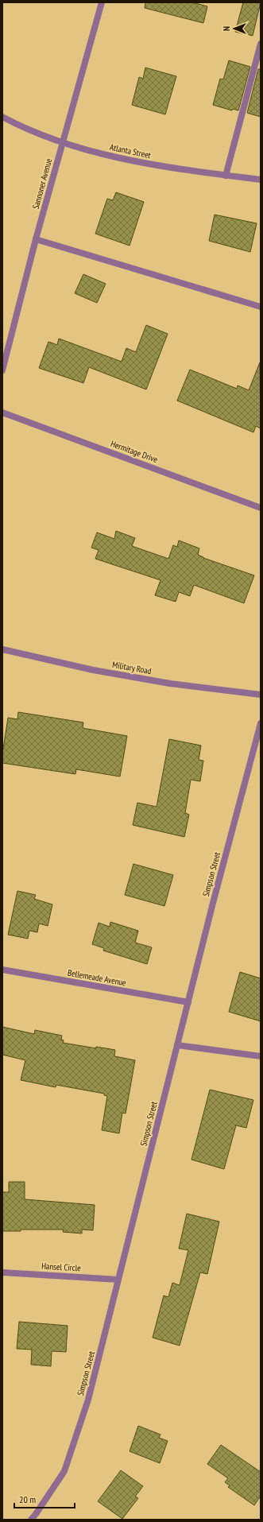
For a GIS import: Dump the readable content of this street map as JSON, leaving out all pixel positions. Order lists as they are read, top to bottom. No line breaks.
{"streets":{"street":["Atlanta Street","Sannoner Avenue","Hermitage Drive","Military Road","Simpson Street","Bellemeade Avenue","Hansel Circle"]},"crossings":[["Atlanta Street","Sannoner Avenue"],["Simpson Street","Bellemeade Avenue"],["Simpson Street","Hansel Circle"]],"scale_bar":"20 m","north":"left"}
